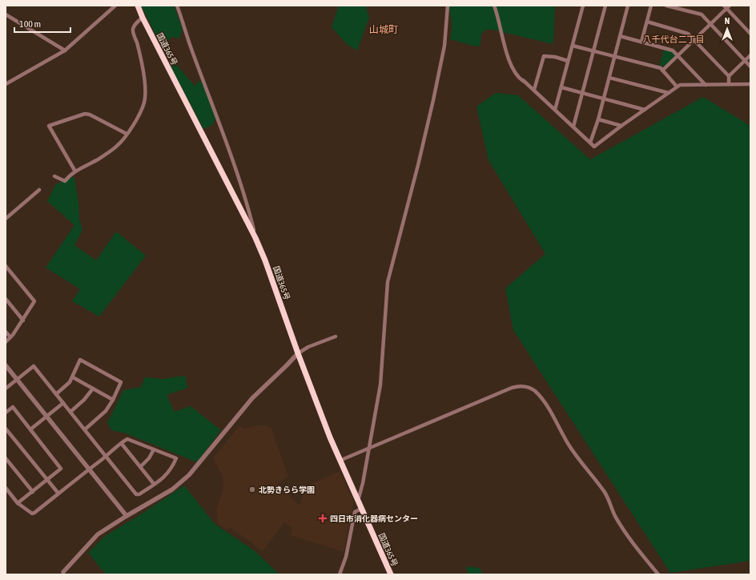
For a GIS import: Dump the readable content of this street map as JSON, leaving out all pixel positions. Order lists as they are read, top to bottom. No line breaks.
{"streets":{"highway":["国道365号"]},"districts":["山城町","八千代台二丁目"],"places":{"other":["北勢きらら学園"],"health":["四日市消化器病センター"]},"scale_bar":"100 m","north":"top"}
